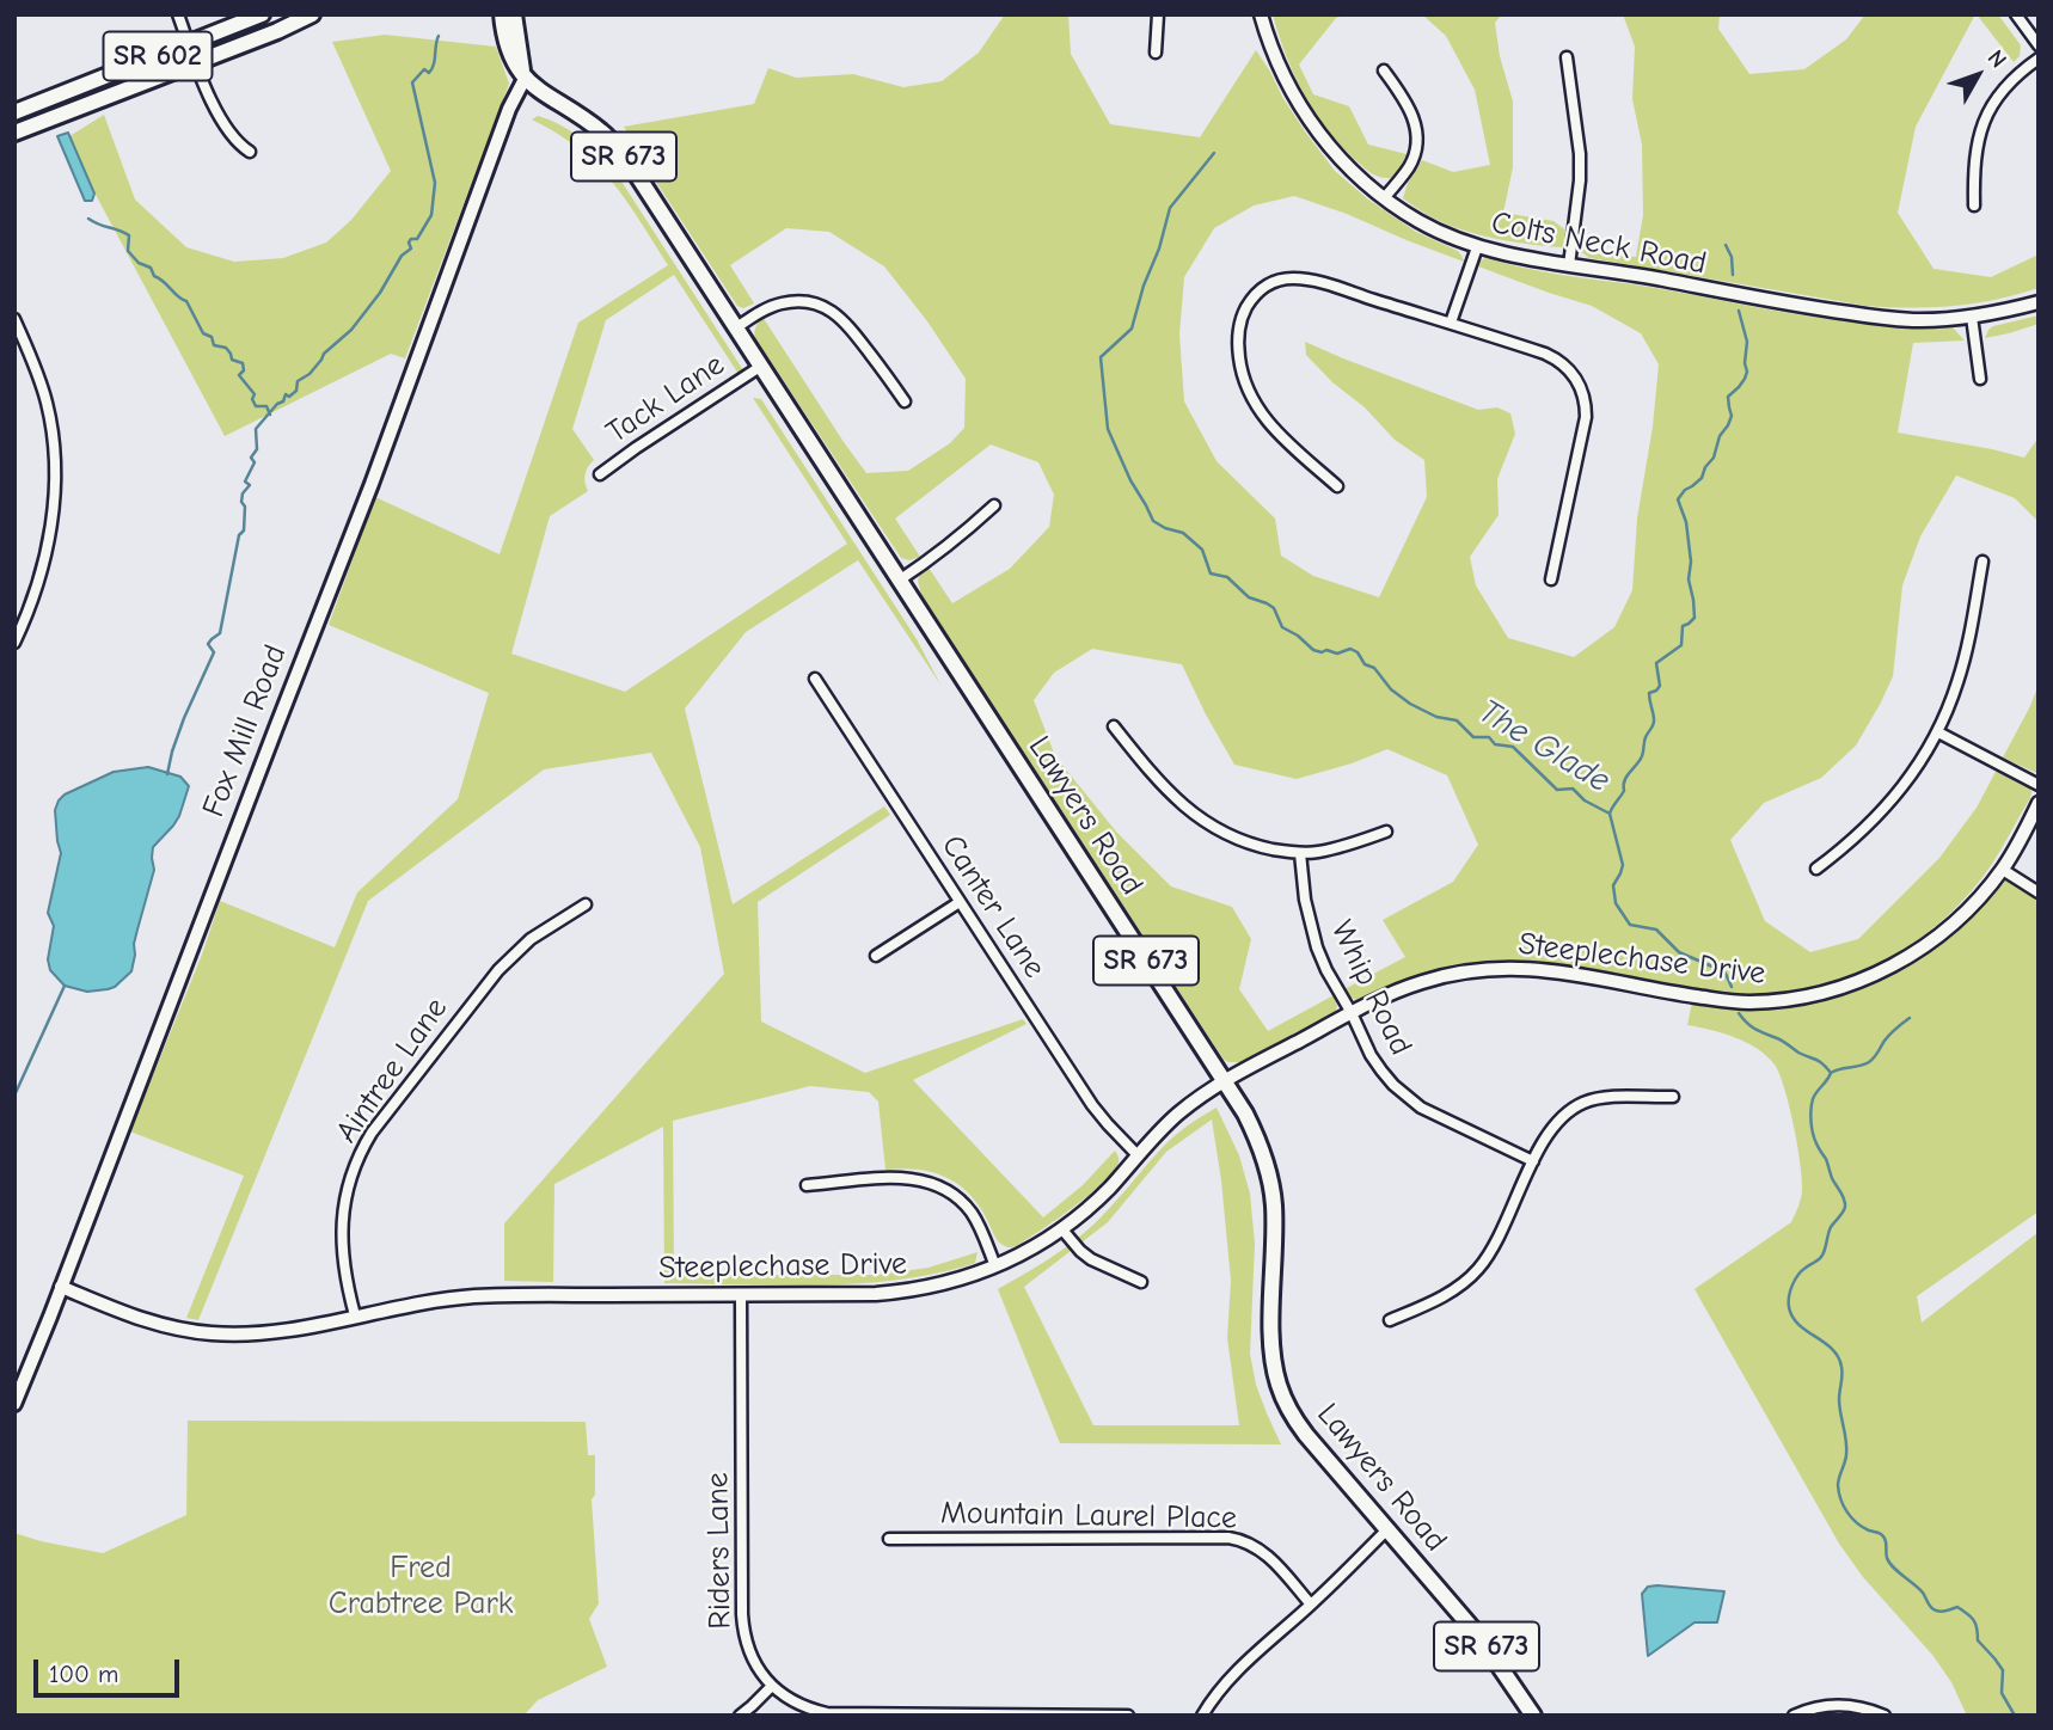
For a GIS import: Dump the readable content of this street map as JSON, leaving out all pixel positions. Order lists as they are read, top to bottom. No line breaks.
{"streets":{"main road":["SR 602","SR 673","Fox Mill Road","Lawyers Road"],"street":["Colts Neck Road","Tack Lane","Canter Lane","Steeplechase Drive","Whip Road","Aintree Lane","Mountain Laurel Place","Riders Lane"]},"crossings":[["Tack Lane","Lawyers Road"],["Fox Mill Road","Lawyers Road"],["Fox Mill Road","Steeplechase Drive"],["Lawyers Road","Steeplechase Drive"],["Canter Lane","Steeplechase Drive"],["Steeplechase Drive","Whip Road"],["Steeplechase Drive","Aintree Lane"],["Steeplechase Drive","Riders Lane"]],"water":["The Glade"],"parks":["Fred Crabtree Park"],"scale_bar":"100 m","north":"top right"}
